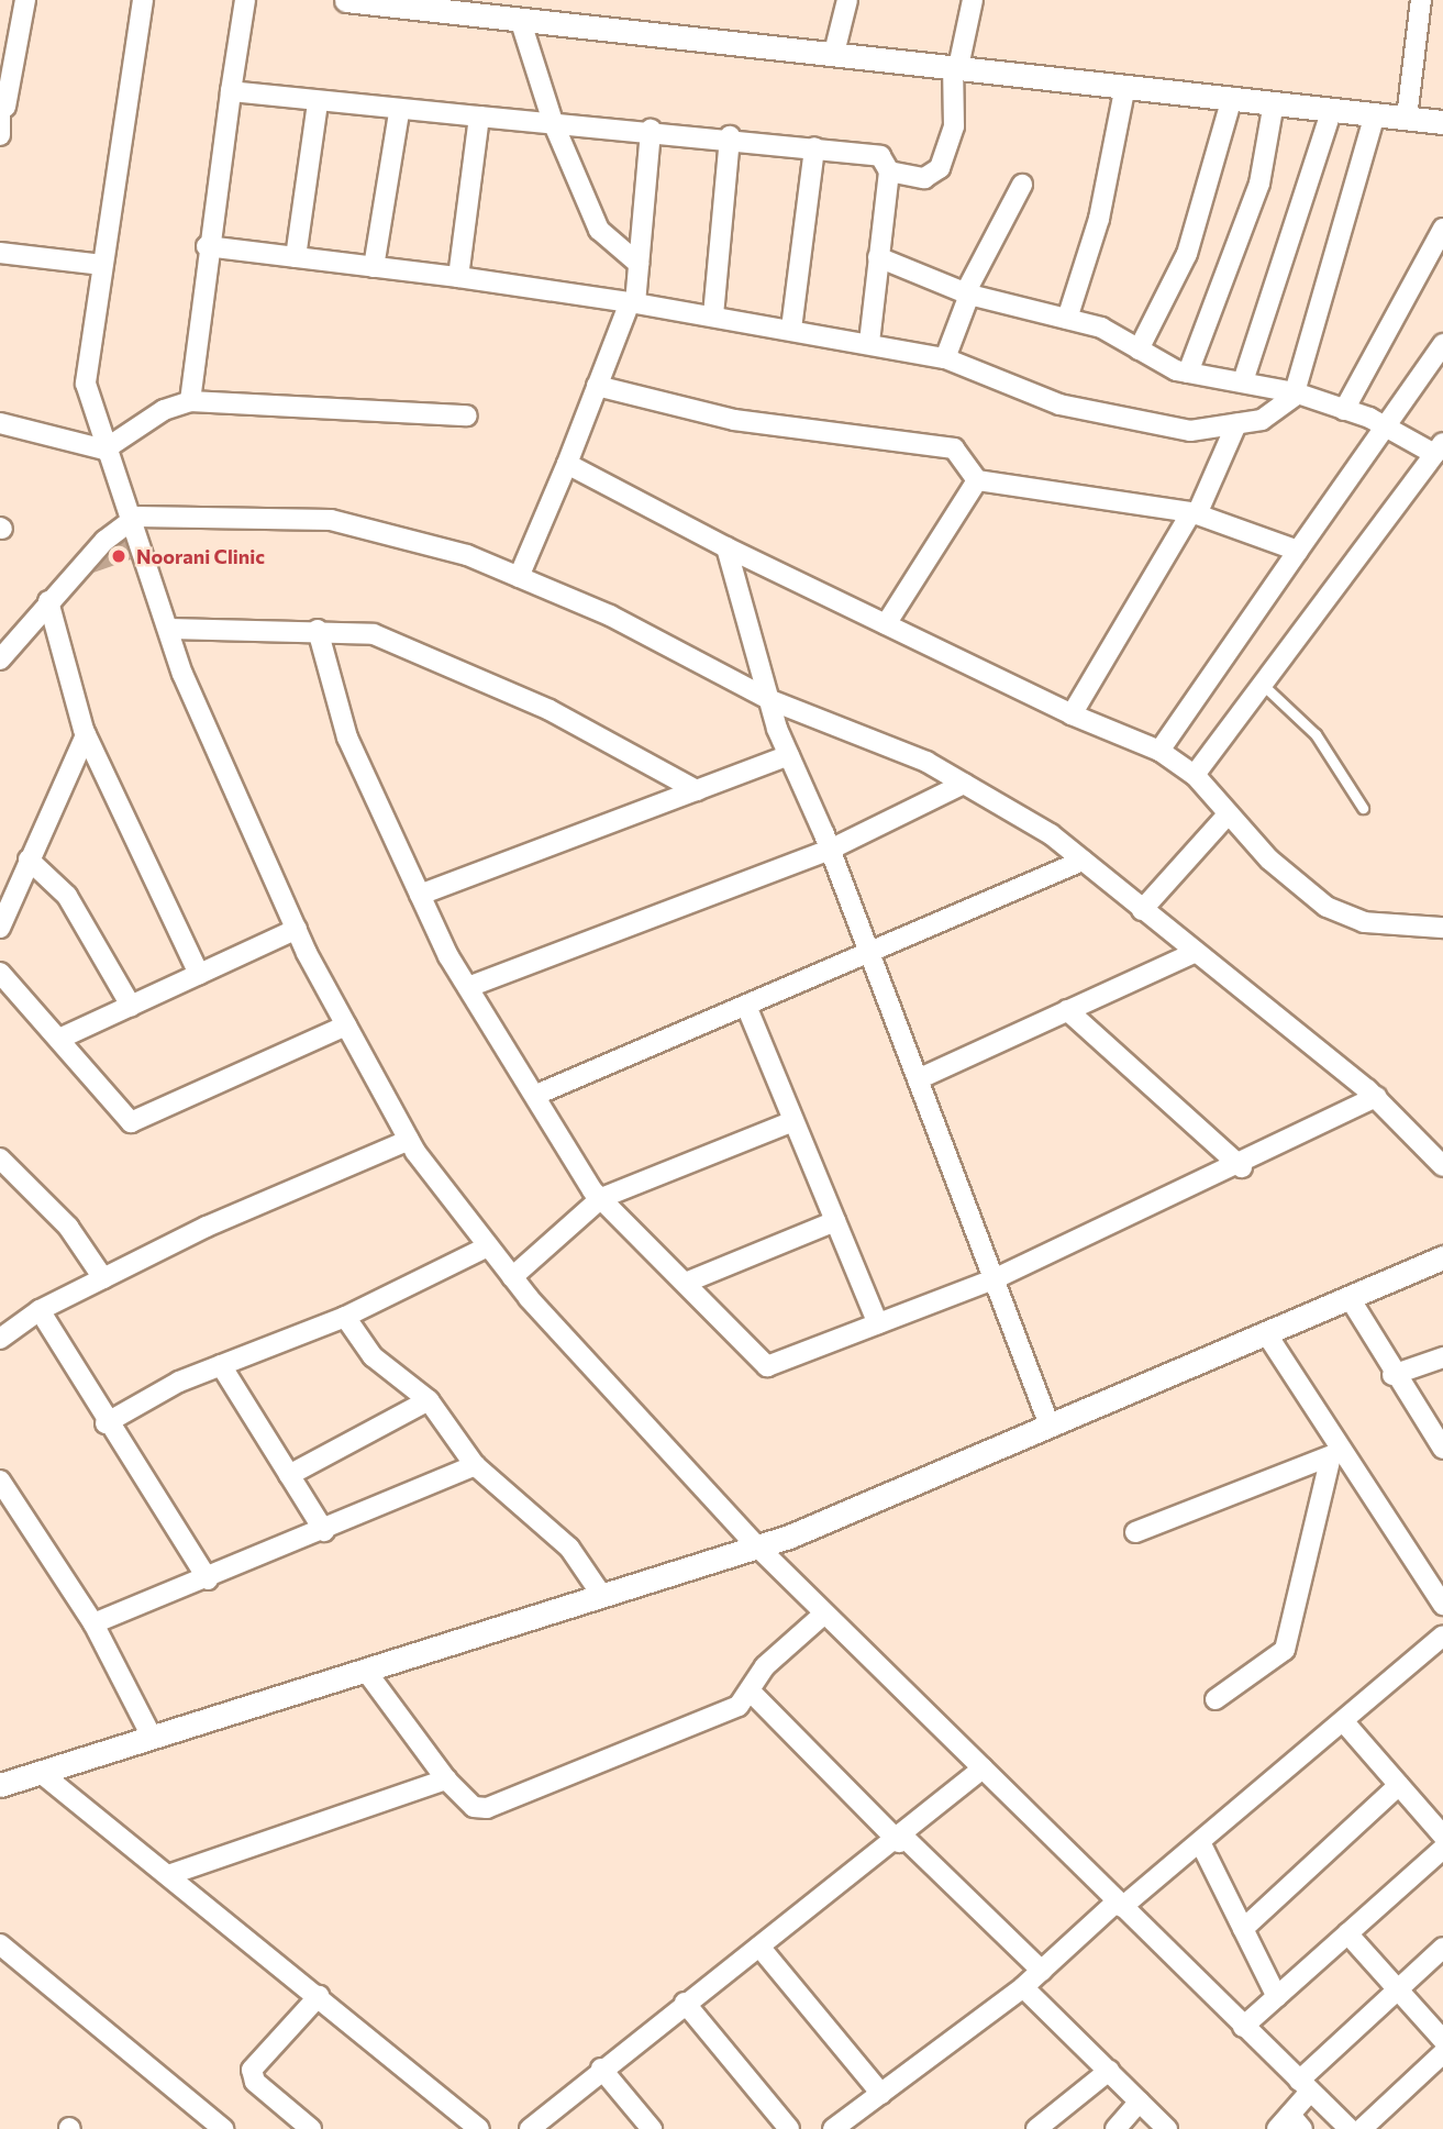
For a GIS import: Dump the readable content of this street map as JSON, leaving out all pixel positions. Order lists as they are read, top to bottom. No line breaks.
{"places":["Noorani Clinic"]}
